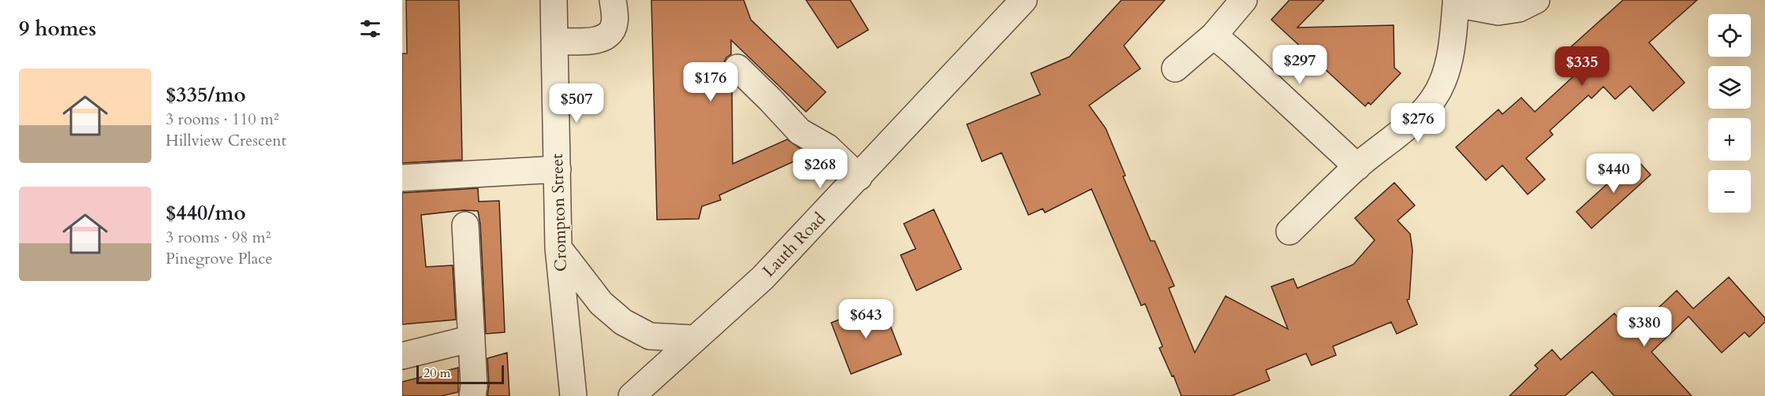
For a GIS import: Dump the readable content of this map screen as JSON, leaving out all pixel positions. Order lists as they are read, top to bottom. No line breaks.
{"streets":{"street":["Crompton Street","Lauth Road"]},"scale_bar":"20 m","page":{"heading":"9 homes","map_buttons":["+","−"],"price":["$297","$335","$176","$507","$276","$268","$440","$643","$380"],"list":[{"name":"$335/mo","note":"3 rooms · 110 m² · Hillview Crescent"},{"name":"$440/mo","note":"3 rooms · 98 m² · Pinegrove Place"}],"scale":"20 m"}}
